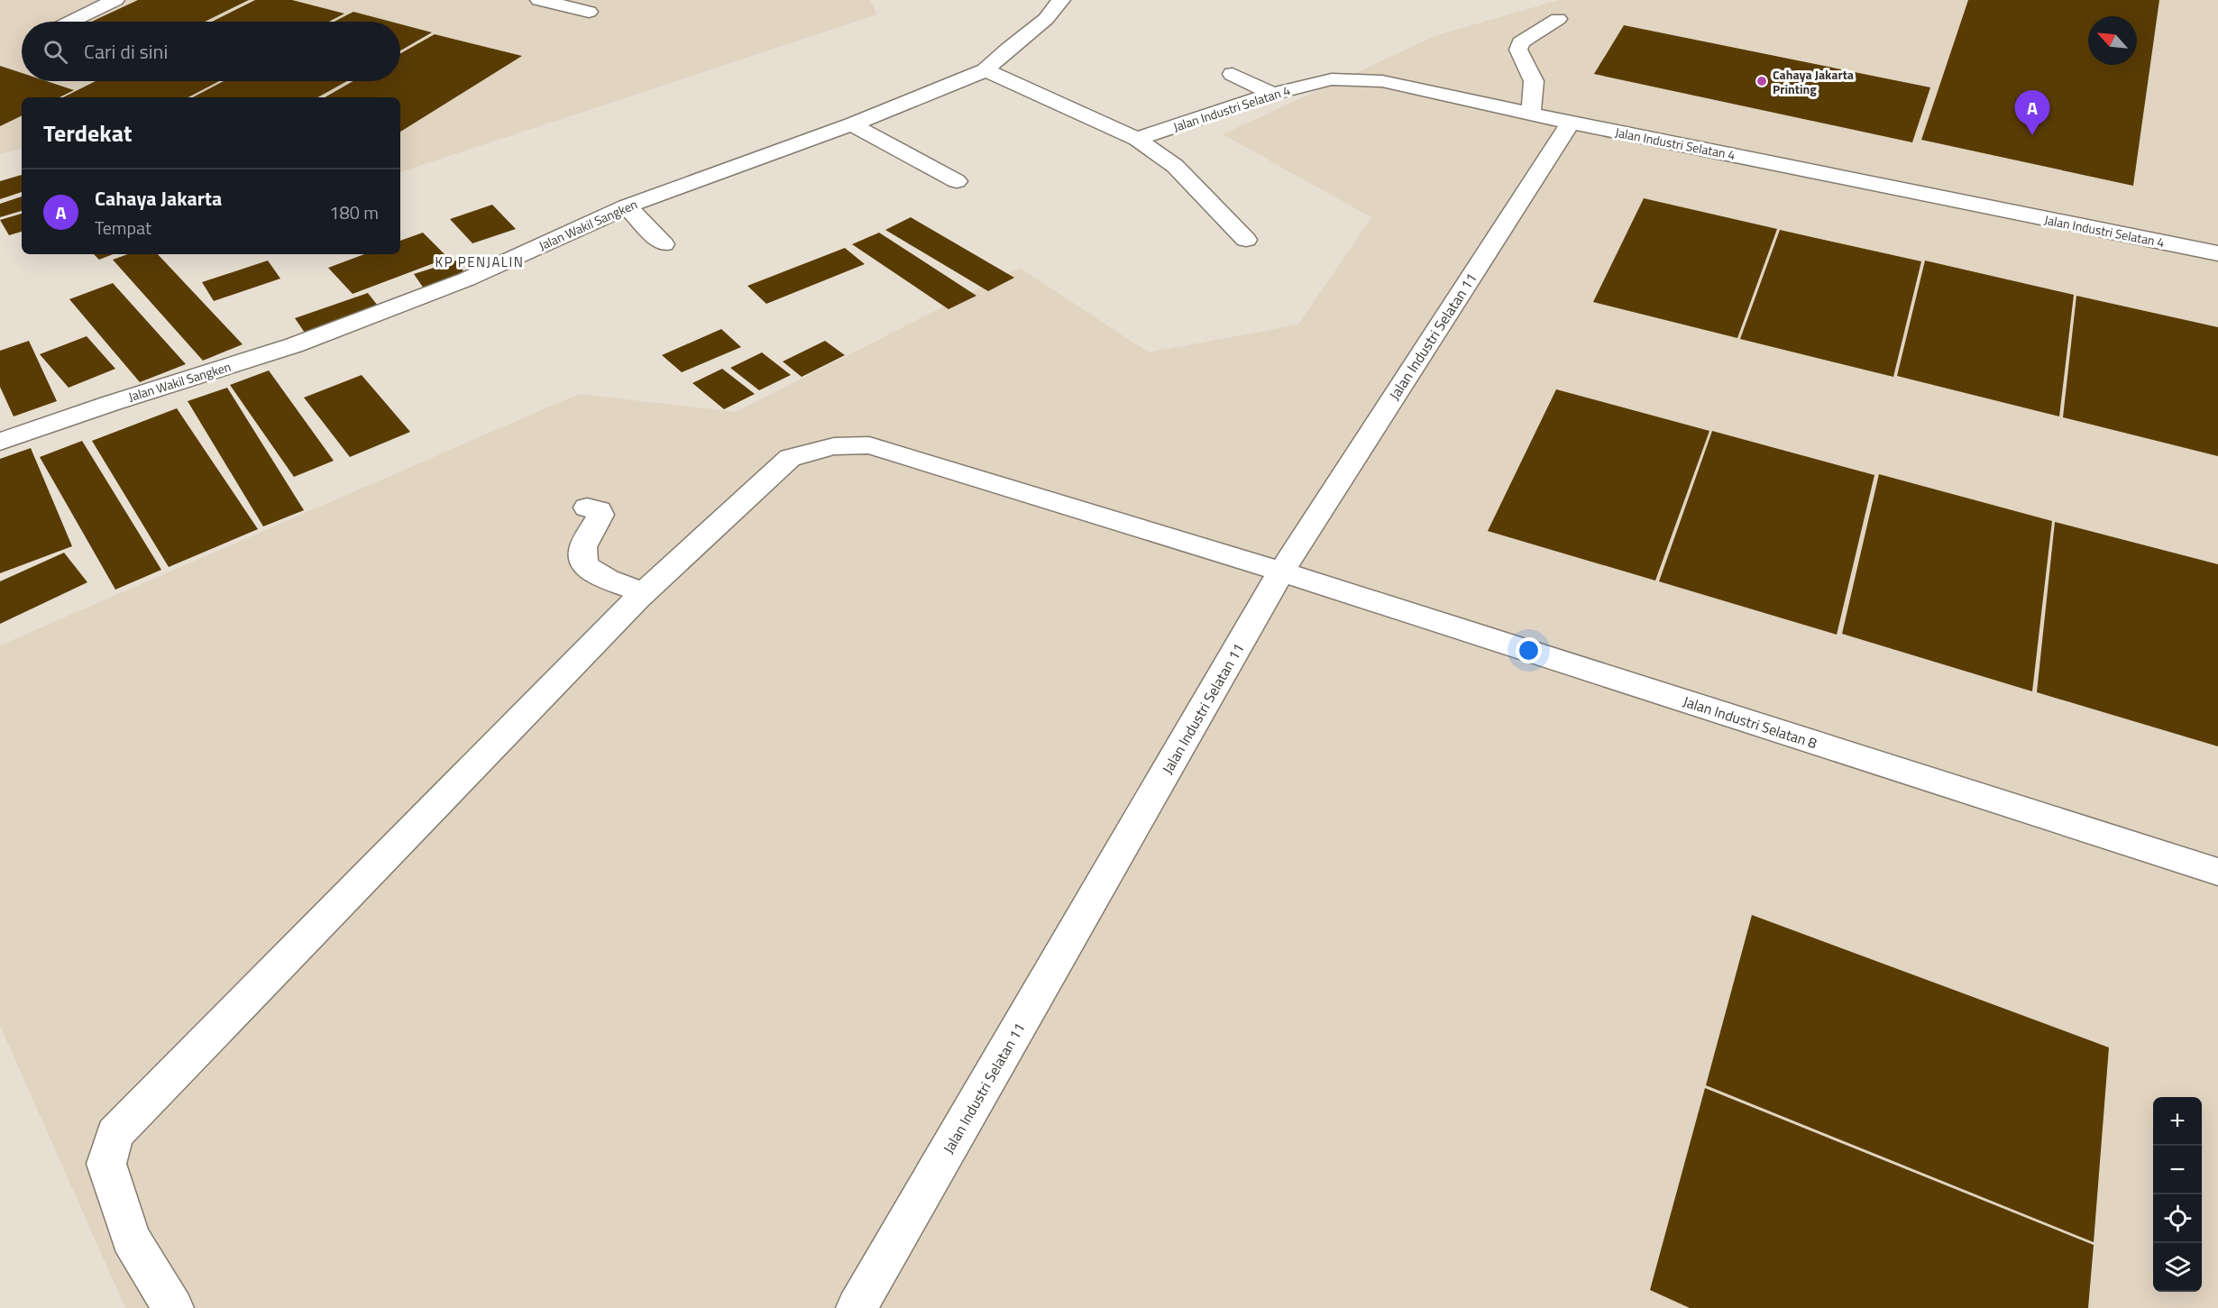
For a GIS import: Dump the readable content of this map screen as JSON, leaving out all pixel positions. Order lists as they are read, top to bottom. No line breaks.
{"streets":{"street":["Jalan Industri Selatan 4","Jalan Wakil Sangken","Jalan Industri Selatan 11","Jalan Industri Selatan 8"]},"crossings":[["Jalan Industri Selatan 4","Jalan Industri Selatan 11"],["Jalan Industri Selatan 11","Jalan Industri Selatan 8"]],"districts":["KP PENJALIN"],"places":["Cahaya Jakarta Printing"],"north":"top left","page":{"search":"Cari di sini","pins":"A","heading":"Terdekat","list":[{"mark":"A","name":"Cahaya Jakarta","note":"Tempat","value":"180 m"}],"map_buttons":["+","−"]}}
